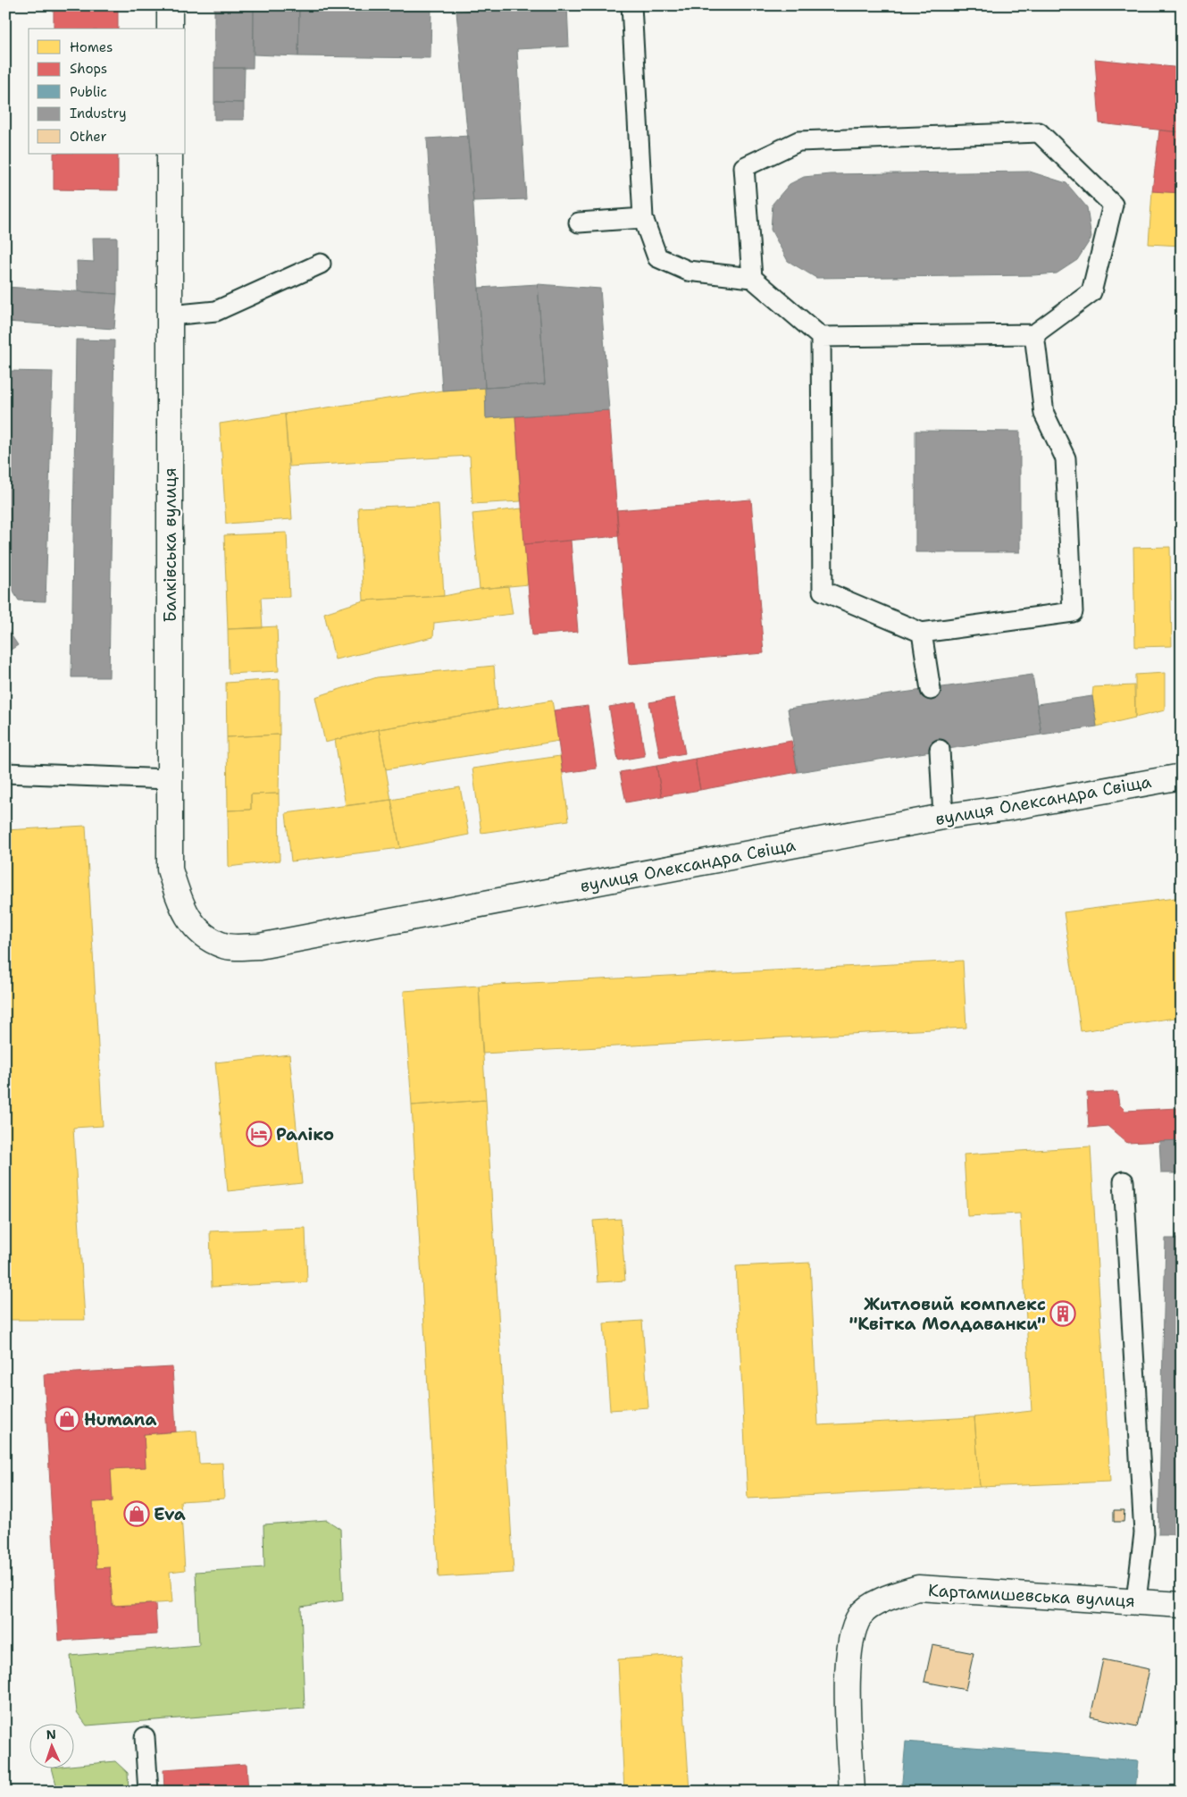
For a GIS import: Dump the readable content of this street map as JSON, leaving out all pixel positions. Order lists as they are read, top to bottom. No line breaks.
{"streets":{"street":["Балківська вулиця","вулиця Олександра Свіща","Картамишевська вулиця"]},"crossings":[["Балківська вулиця","вулиця Олександра Свіща"]],"places":{"hotel":["Раліко"],"building":["Житловий комплекс \"Квітка Молдаванки\""],"shop":["Humana","Eva"]},"legend":["Homes","Shops","Public","Industry","Other"],"north":"top"}
